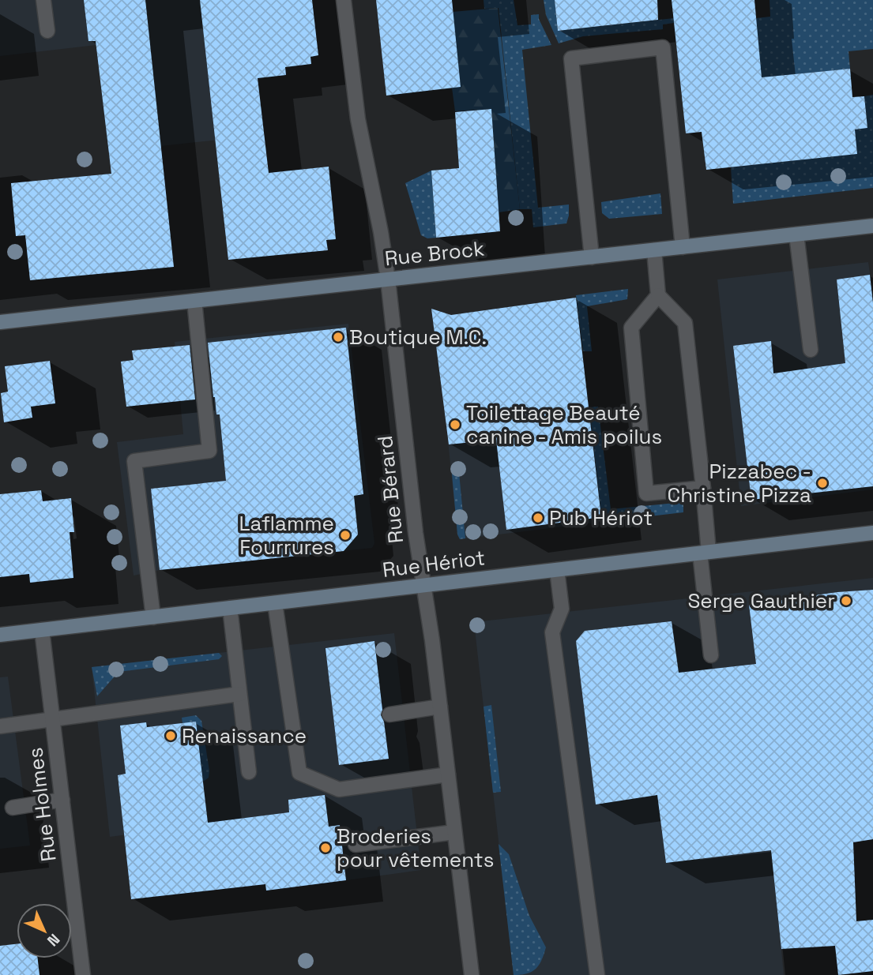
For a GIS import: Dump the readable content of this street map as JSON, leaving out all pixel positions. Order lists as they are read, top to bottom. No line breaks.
{"streets":{"street":["Rue Brock","Rue Bérard","Rue Hériot","Rue Holmes"]},"crossings":[["Rue Brock","Rue Bérard"],["Rue Bérard","Rue Hériot"],["Rue Hériot","Rue Holmes"]],"places":["Boutique M.C.","Toilettage Beauté canine - Amis poilus","Pizzabec - Christine Pizza","Pub Hériot","Laflamme Fourrures","Serge Gauthier","Renaissance","Broderies pour vêtements"],"north":"bottom right"}
